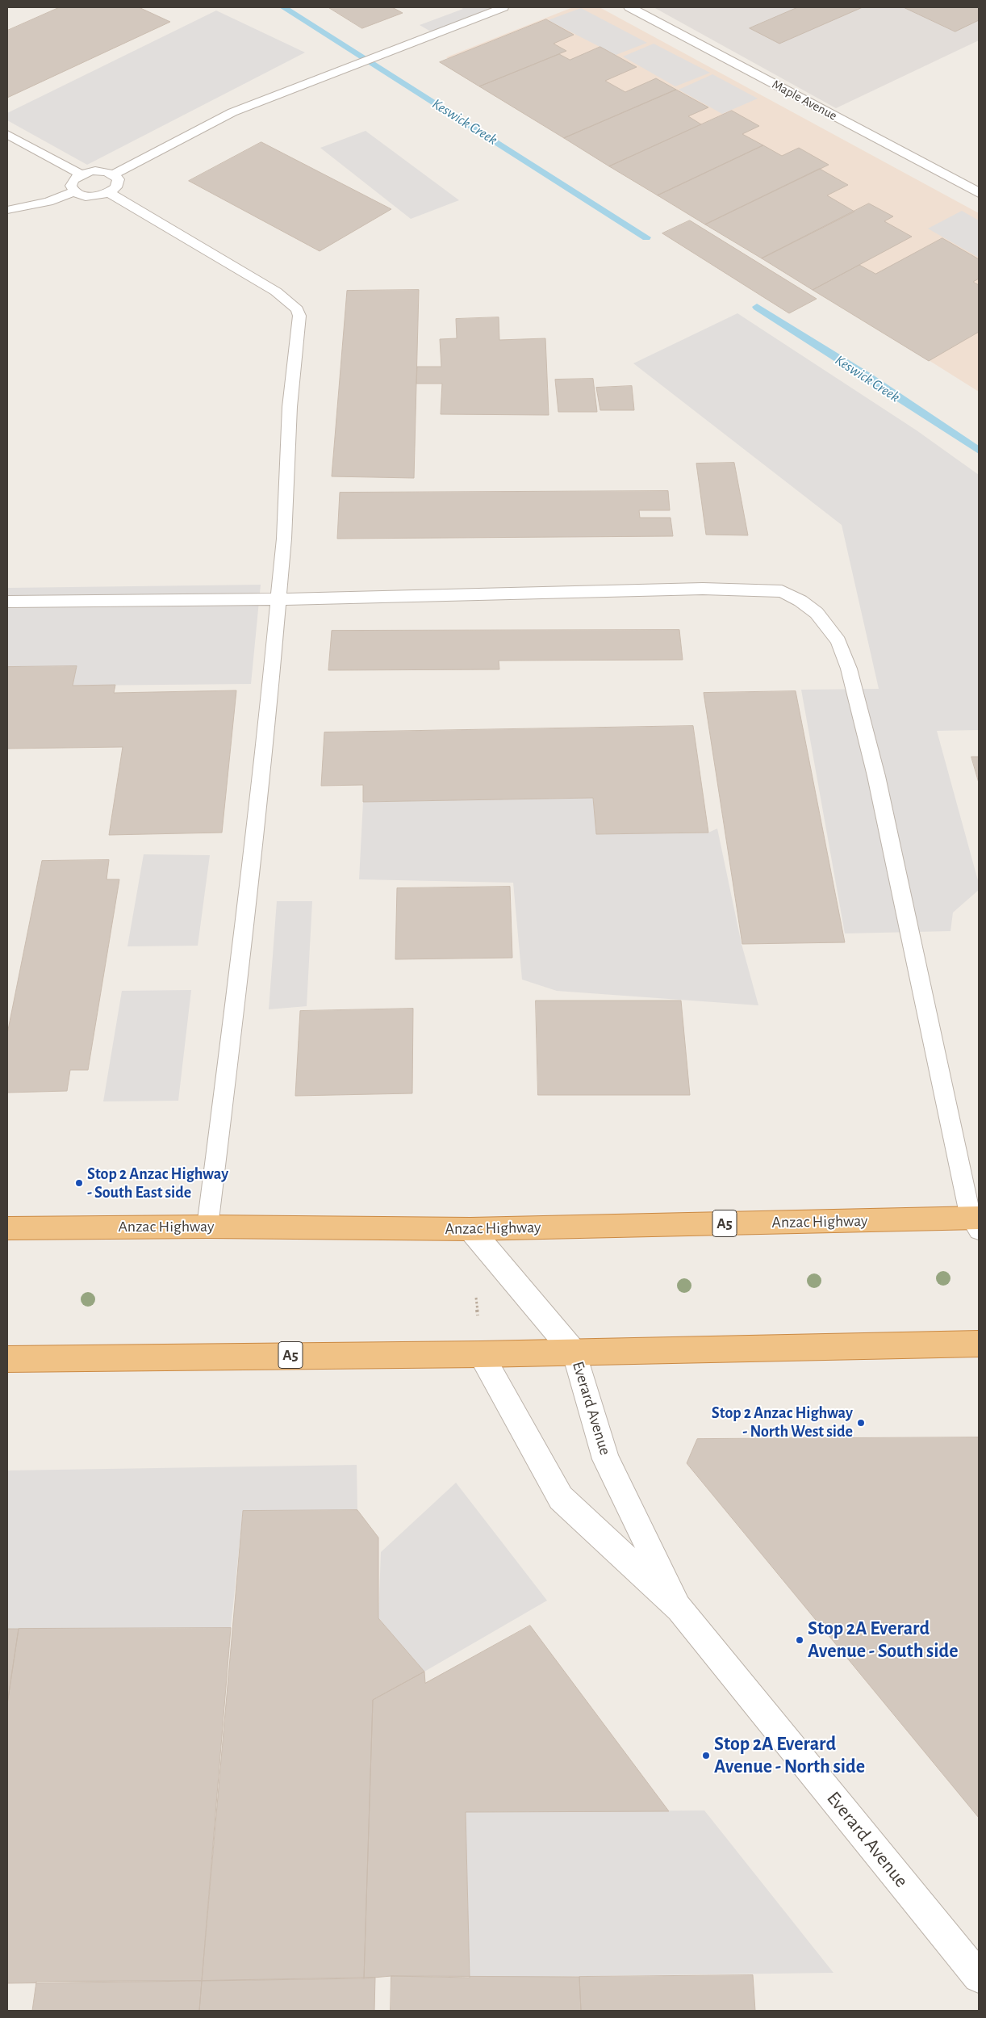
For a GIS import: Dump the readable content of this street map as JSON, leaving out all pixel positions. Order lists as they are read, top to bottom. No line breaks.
{"streets":{"highway":["Anzac Highway","A5"],"street":["Maple Avenue","Everard Avenue"]},"crossings":[["Anzac Highway","Everard Avenue"],["A5","Everard Avenue"]],"water":["Keswick Creek"],"places":["Stop 2 Anzac Highway - South East side","Stop 2 Anzac Highway - North West side","Stop 2A Everard Avenue - South side","Stop 2A Everard Avenue - North side"]}
